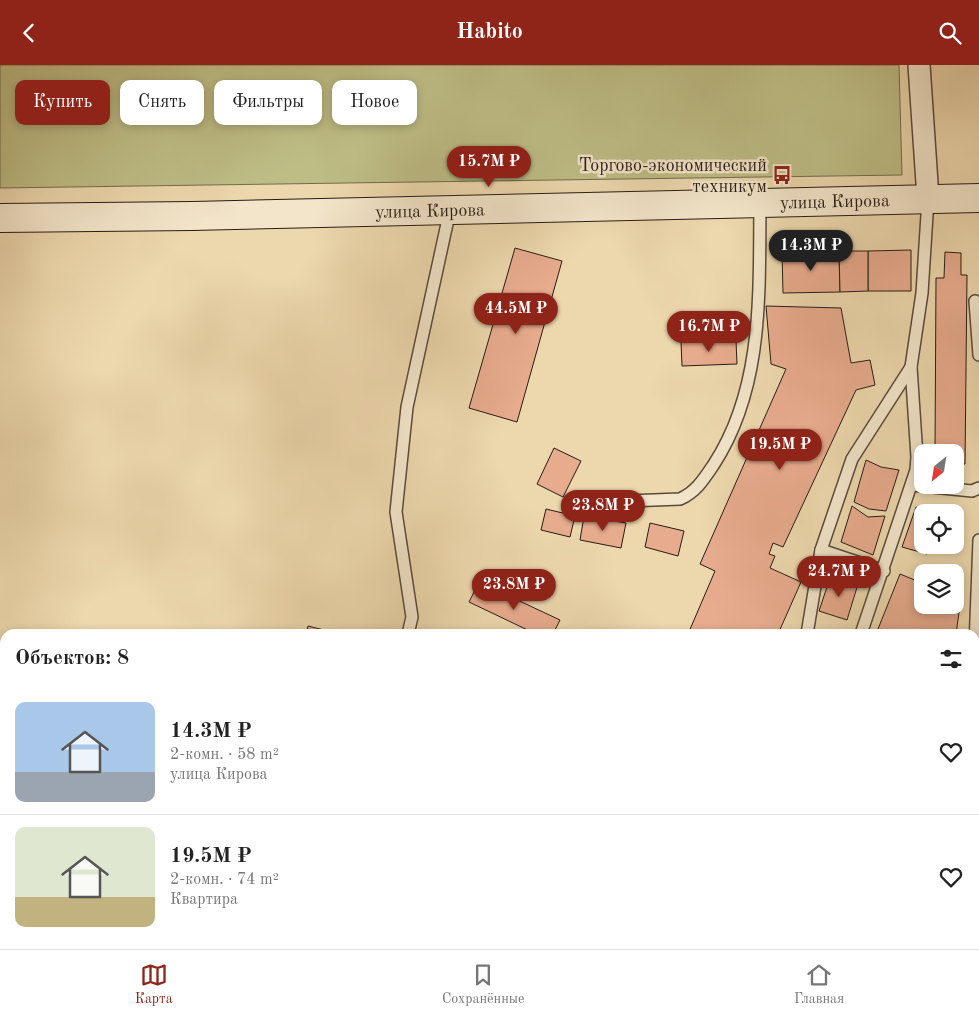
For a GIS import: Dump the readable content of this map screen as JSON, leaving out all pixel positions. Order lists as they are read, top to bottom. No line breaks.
{"streets":{"main road":["улица Кирова"]},"places":{"bus stop":["Торгово-экономический техникум"]},"north":"bottom left","page":{"header":"Habito","chip":["Купить","Снять","Фильтры","Новое"],"price":["15.7M ₽","14.3M ₽","44.5M ₽","16.7M ₽","19.5M ₽","23.8M ₽","24.7M ₽","23.8M ₽"],"heading":"Объектов: 8","list":[{"name":"14.3M ₽","note":"2-комн. · 58 m² · улица Кирова"},{"name":"19.5M ₽","note":"2-комн. · 74 m² · Квартира"}],"tabs":["Карта","Сохранённые","Главная"]}}
